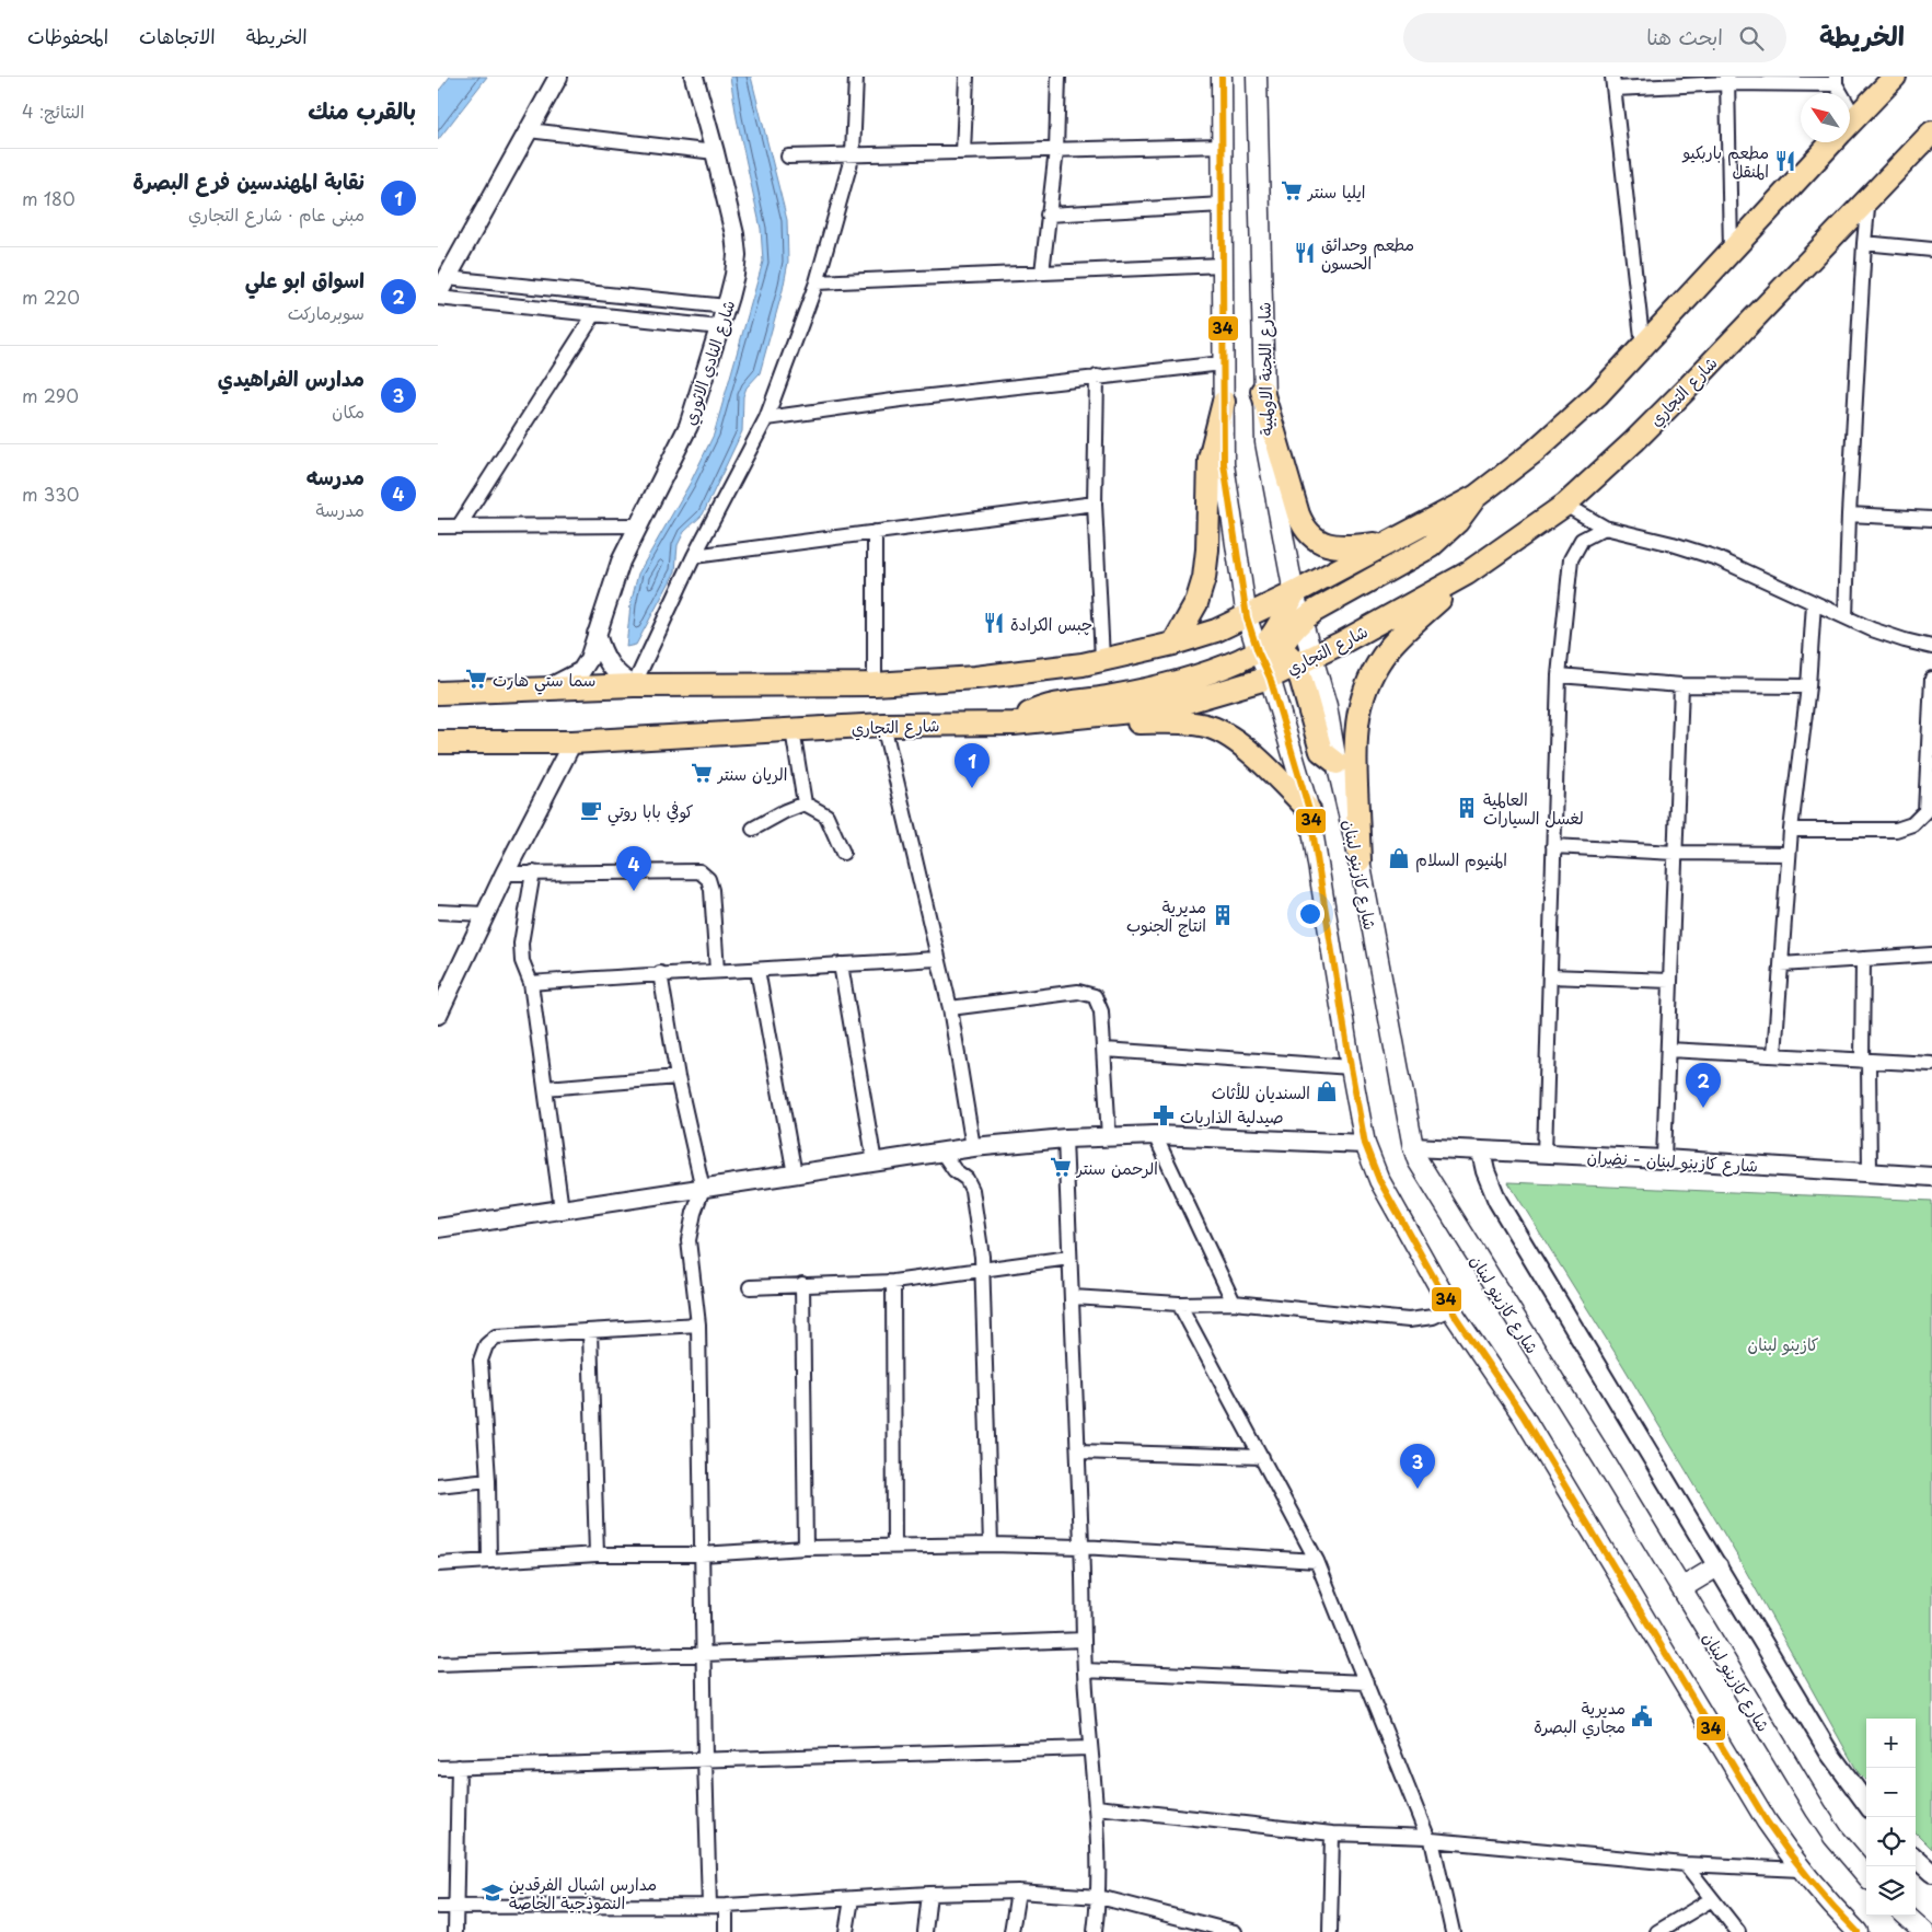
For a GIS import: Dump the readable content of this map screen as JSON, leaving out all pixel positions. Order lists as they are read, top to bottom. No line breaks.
{"streets":{"main road":["شارع اللجنة الاولمبية","شارع التجاري","شارع كازينو لبنان"],"street":["شارع النادي الاثوري","شارع كازينو لبنان - نضران"]},"crossings":[["شارع اللجنة الاولمبية","شارع التجاري"],["شارع كازينو لبنان","شارع كازينو لبنان - نضران"]],"parks":["كازينو لبنان"],"places":{"restaurant":["مطعم باربكيو المنقل","مطعم وحدائق الحسون","چبس الكرادة"],"supermarket":["ايليا سنتر","سما ستي هارت","الريان سنتر","الرحمن سنتر"],"building":["العالمية لغسل السيارات","مديرية انتاج الجنوب"],"cafe":["كوفي بابا روتي"],"shop":["المنيوم السلام","السنديان للأثاث"],"pharmacy":["صيدلية الذاريات"],"public building":["مديرية مجاري البصرة"],"school or university":["مدارس اشبال الفرقدين النموذجية الخاصة"]},"lines":["transit line 34"],"north":"top left","page":{"header":"الخريطة","search":"ابحث هنا","nav":["الخريطة","الاتجاهات","المحفوظات"],"heading":["بالقرب منك","النتائج: 4"],"list":[{"mark":"1","name":"نقابة المهندسين فرع البصرة","note":"مبنى عام · شارع التجاري","value":"180 m"},{"mark":"2","name":"اسواق ابو علي","note":"سوبرماركت","value":"220 m"},{"mark":"3","name":"مدارس الفراهيدي","note":"مكان","value":"290 m"},{"mark":"4","name":"مدرسه","note":"مدرسة","value":"330 m"}],"pins":["1","4","2","3"],"map_buttons":["+","−"]}}
